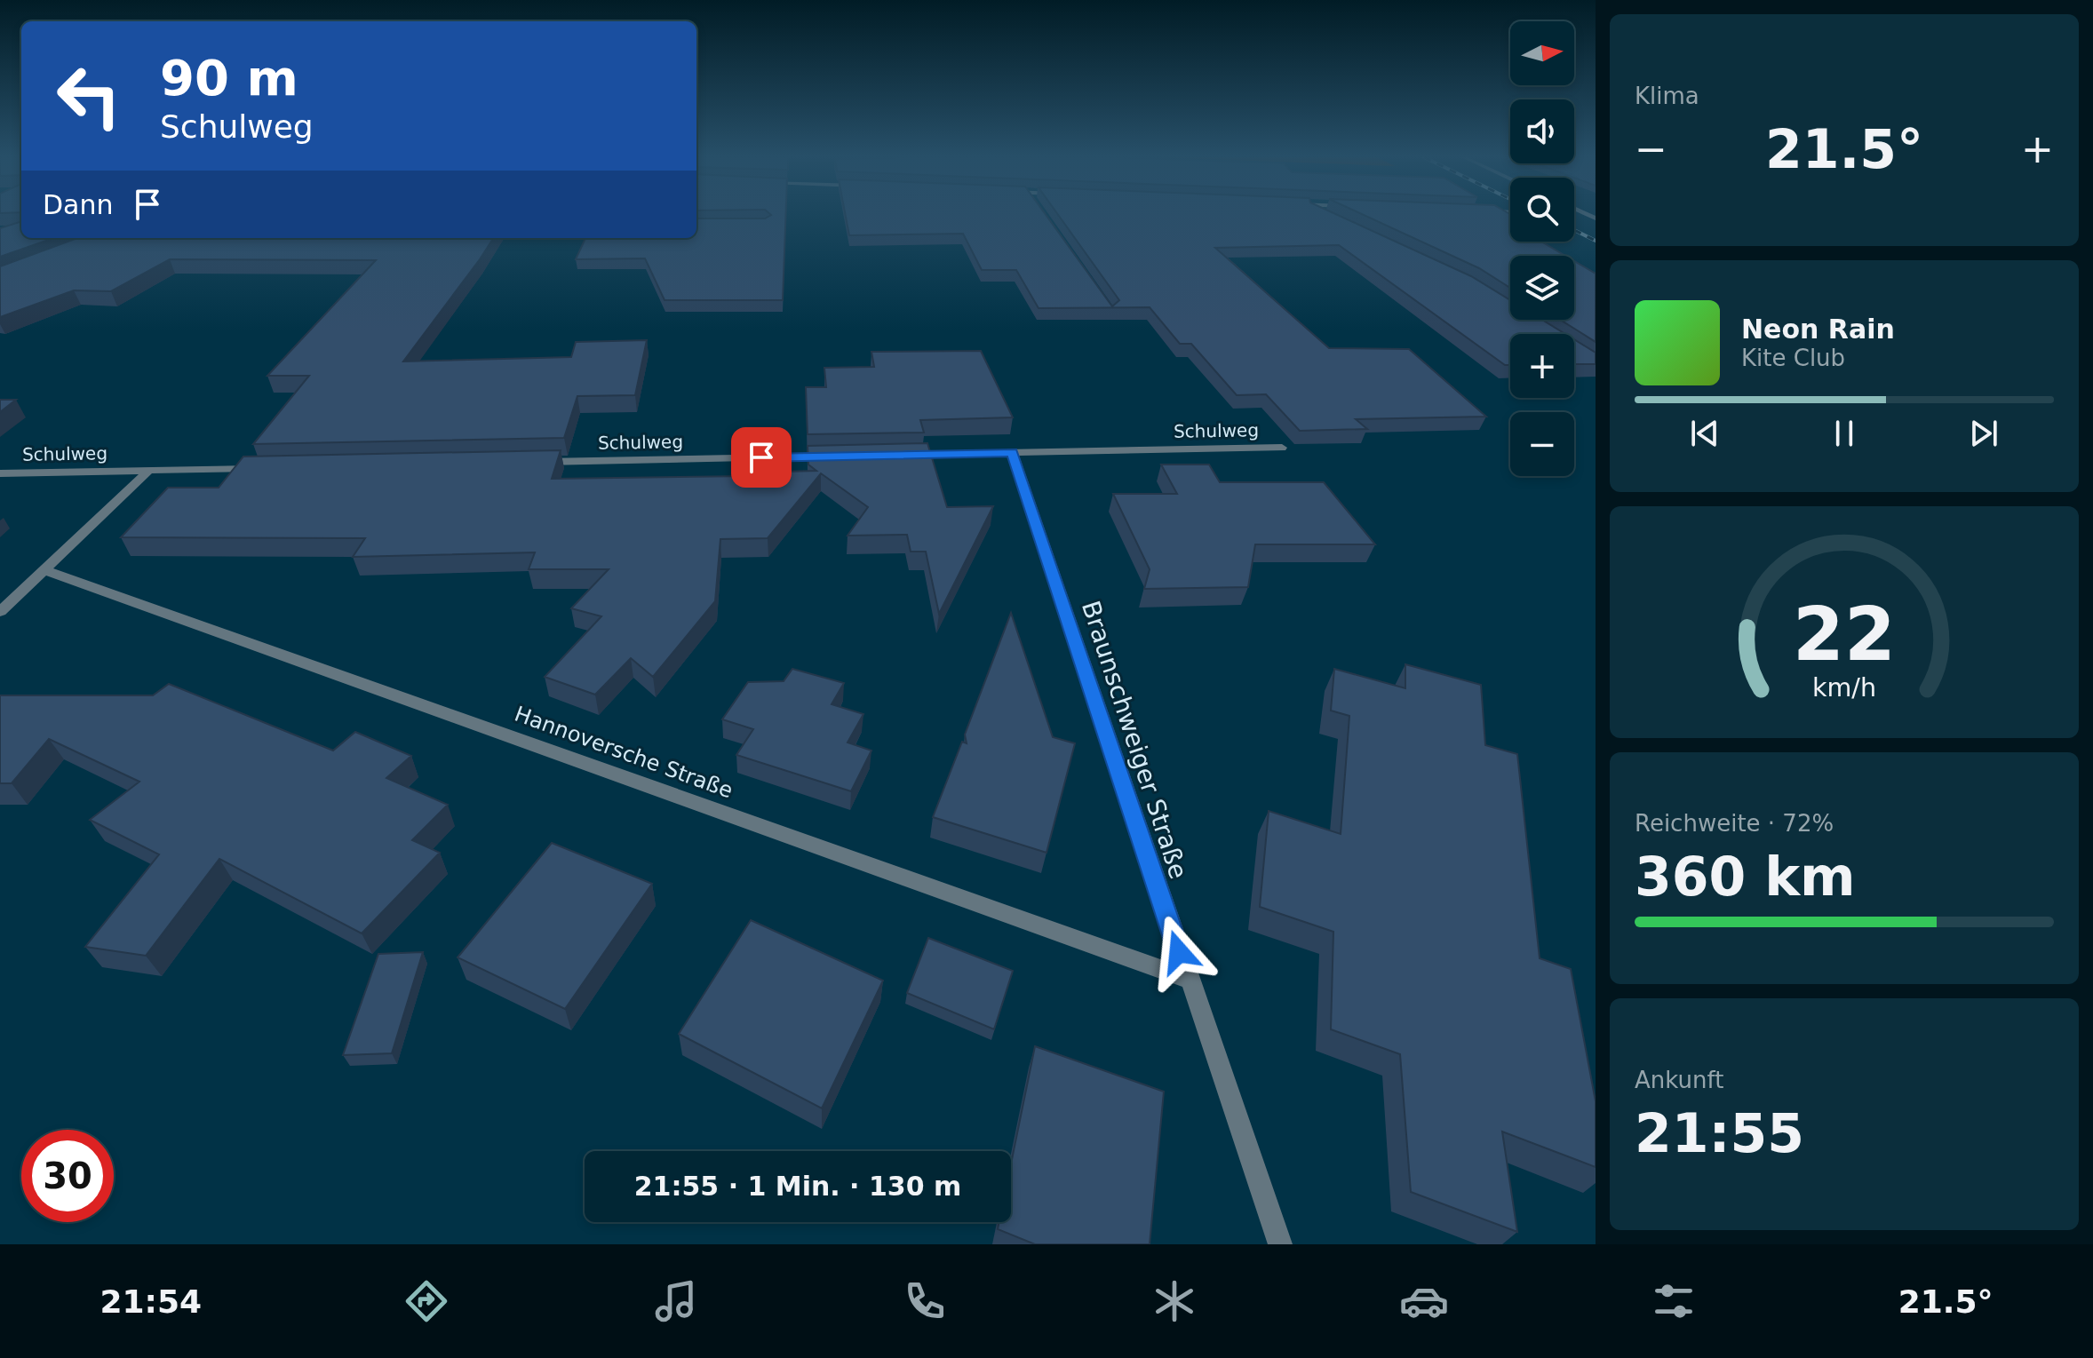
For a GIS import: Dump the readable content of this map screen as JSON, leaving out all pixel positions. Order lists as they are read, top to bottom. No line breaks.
{"streets":{"street":["Schulweg","Braunschweiger Straße","Hannoversche Straße"]},"crossings":[["Schulweg","Braunschweiger Straße"],["Braunschweiger Straße","Hannoversche Straße"]],"north":"right","page":{"tile":["Klima",["Reichweite · 72%","360 km"],["Ankunft","21:55"]],"map_buttons":["+","−"],"turn":["90 m","Schulweg"],"heat":["−","21.5°","+"],"then":"Dann","song":["Neon Rain","Kite Club"],"limit":"30","trip":"21:55 · 1 Min. · 130 m","tabs":["21:54","21.5°"],"gauge":["22","km/h"]}}
